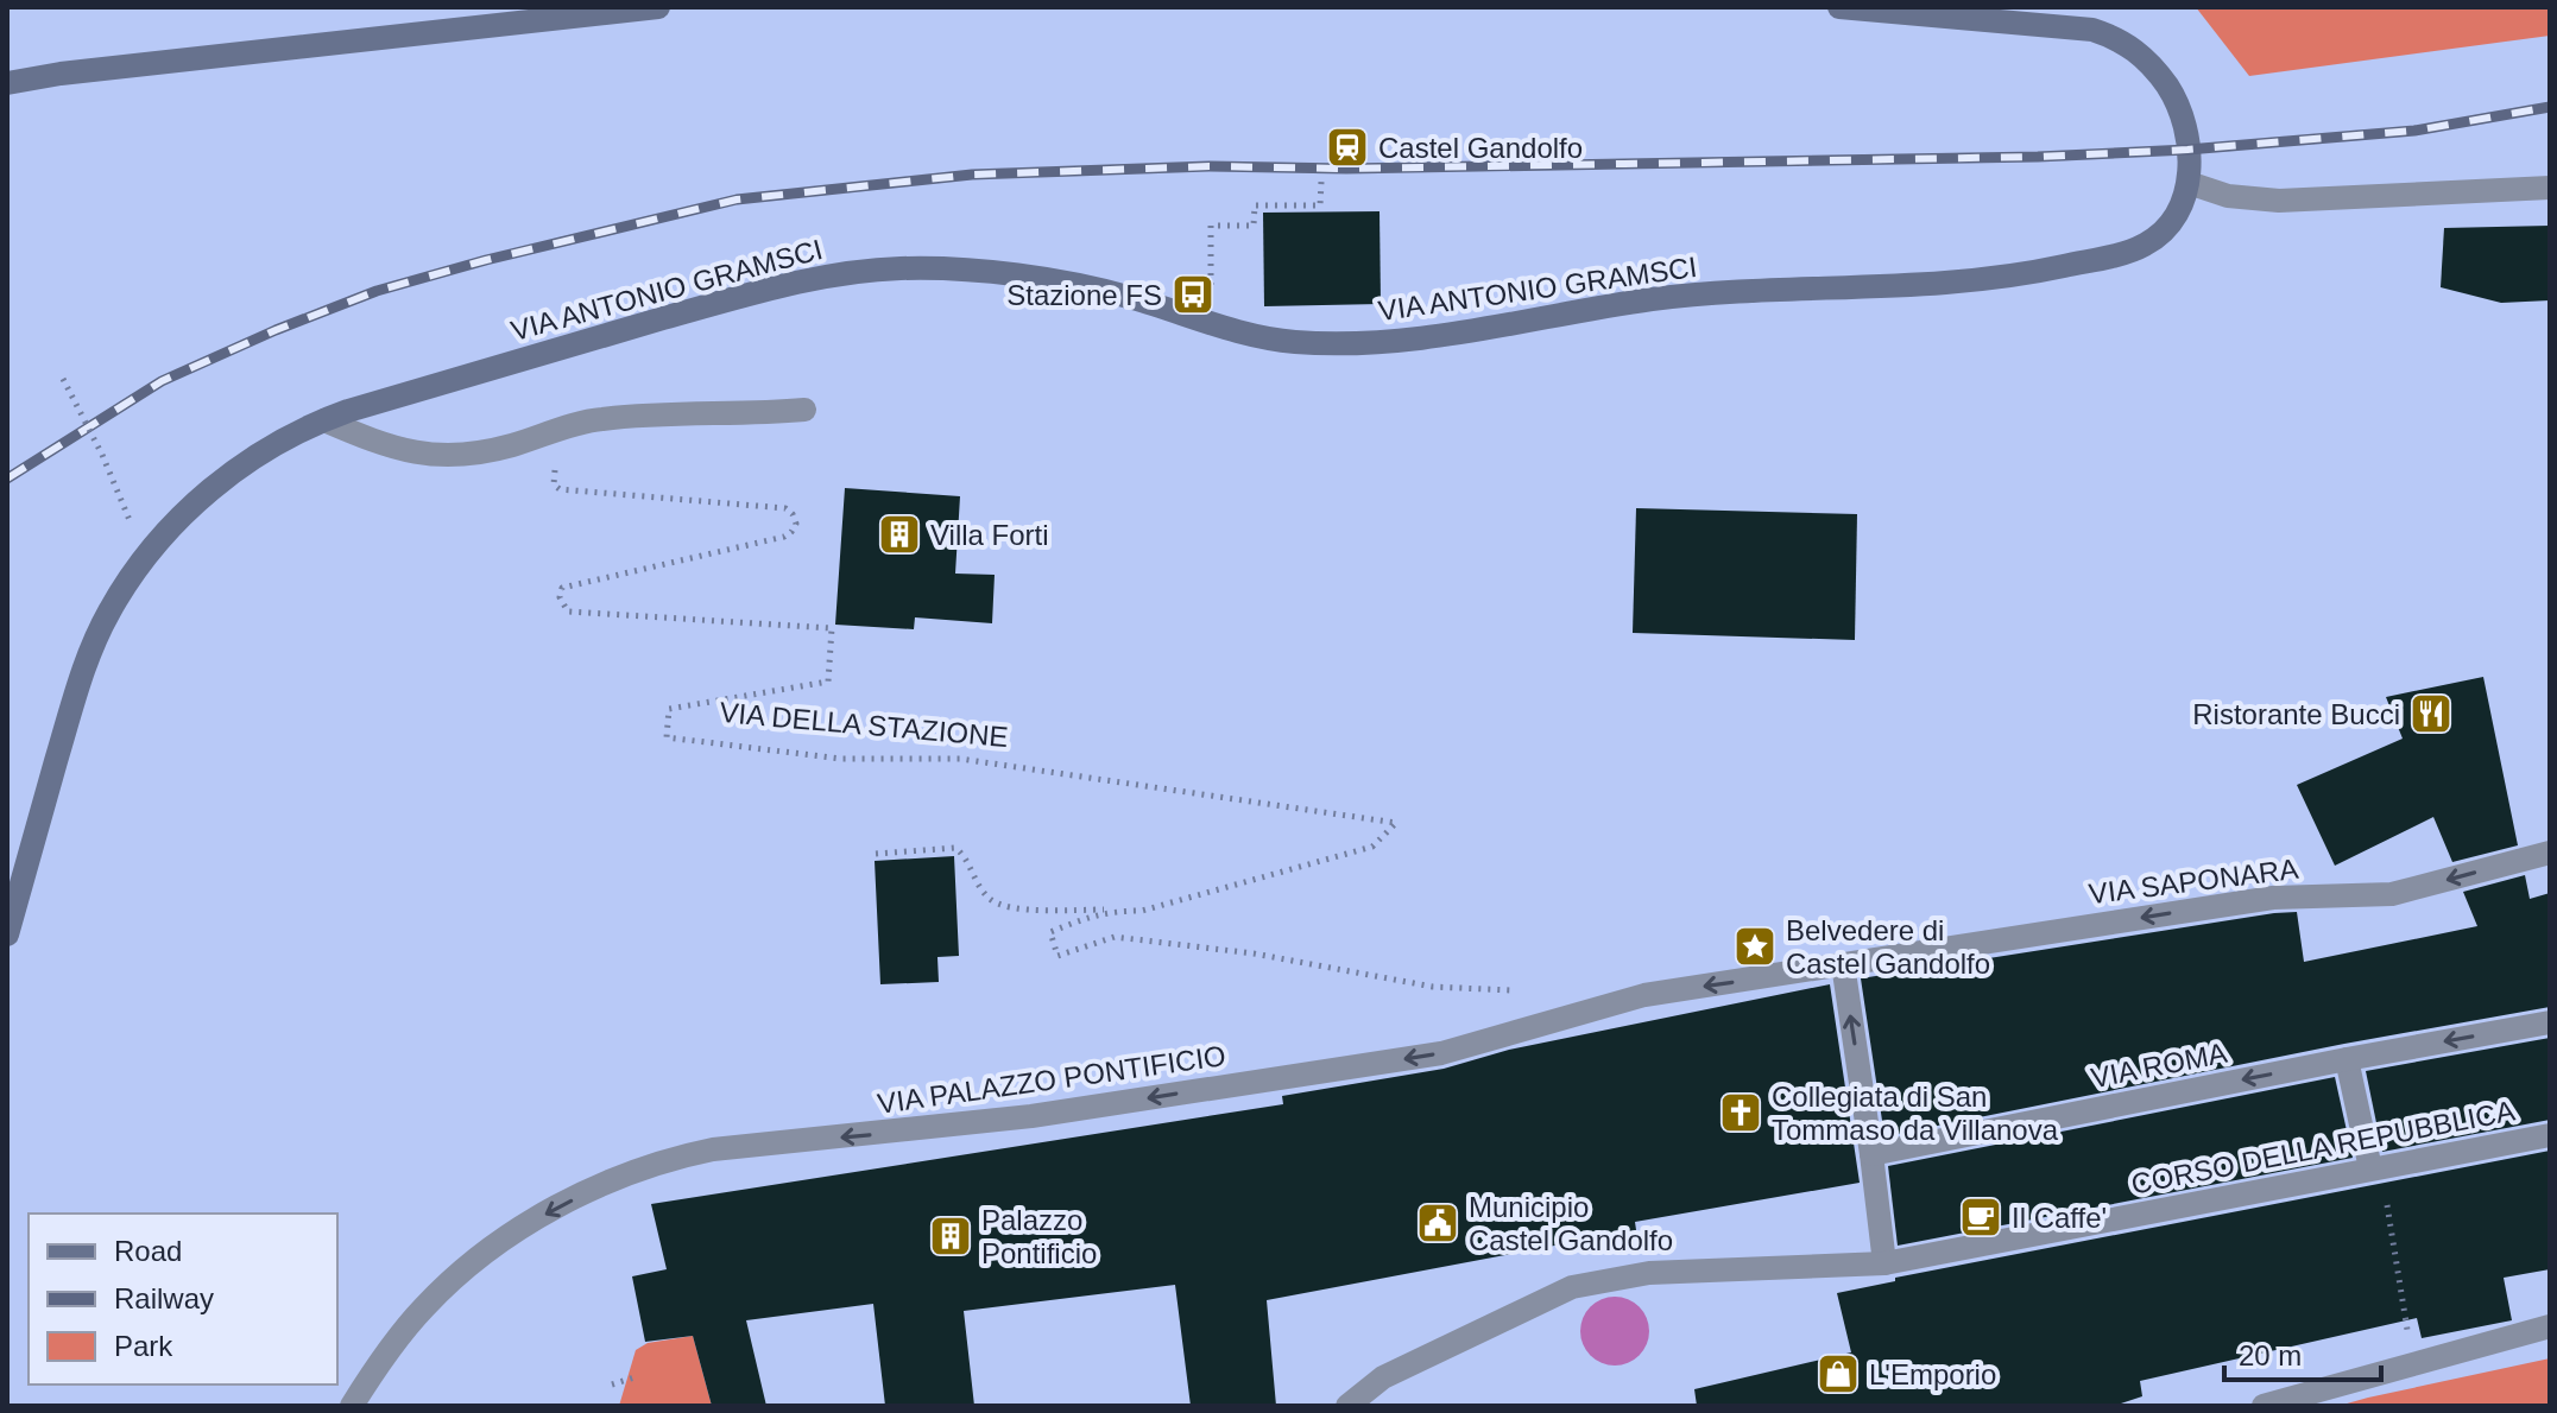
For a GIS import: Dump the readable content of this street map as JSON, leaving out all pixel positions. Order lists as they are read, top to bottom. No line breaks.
{"streets":{"street":["VIA ANTONIO GRAMSCI","VIA SAPONARA","VIA ROMA","VIA PALAZZO PONTIFICIO","CORSO DELLA REPUBBLICA"],"path":["VIA DELLA STAZIONE"]},"crossings":[["VIA SAPONARA","VIA PALAZZO PONTIFICIO"]],"one_way":["VIA SAPONARA","VIA ROMA","VIA PALAZZO PONTIFICIO"],"places":{"station":["Castel Gandolfo"],"bus stop":["Stazione FS"],"building":["Villa Forti","Palazzo Pontificio"],"restaurant":["Ristorante Bucci"],"place":["Belvedere di Castel Gandolfo"],"church":["Collegiata di San Tommaso da Villanova"],"cafe":["Il Caffe'"],"public building":["Municipio Castel Gandolfo"],"shop":["L'Emporio"]},"legend":["Road","Railway","Park"],"scale_bar":"20 m"}
